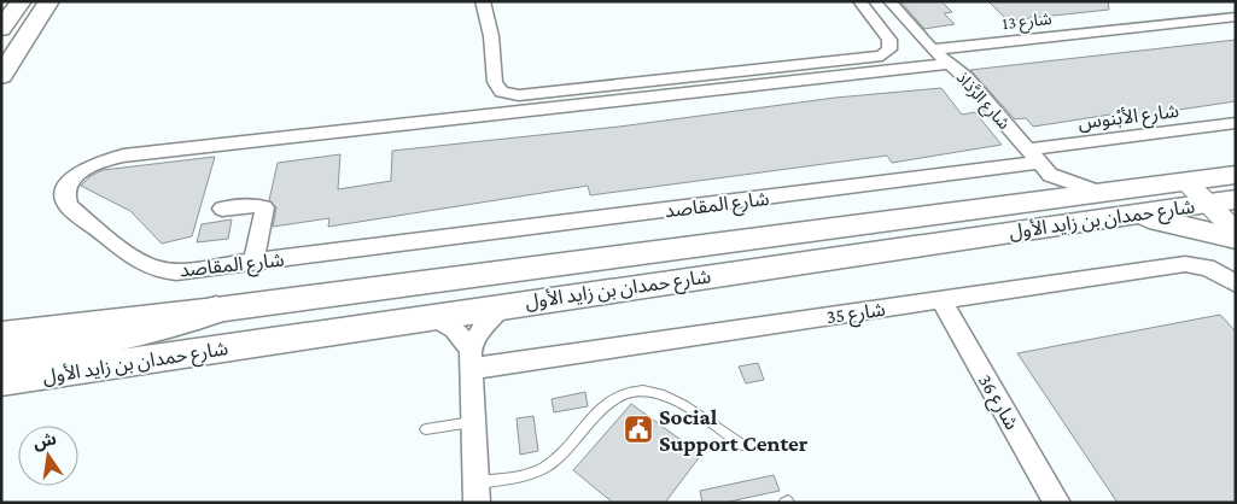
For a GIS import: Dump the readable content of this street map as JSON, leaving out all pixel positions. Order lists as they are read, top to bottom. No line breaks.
{"streets":{"main road":["شارع حمدان بن زايد الأول"],"street":["شارع 13","شارع الرَّذاذ","شارع الأبْنوس","شارع المقاصد","شارع 35","شارع 36"]},"crossings":[["شارع 13","شارع الرَّذاذ"],["شارع الرَّذاذ","شارع الأبْنوس"],["شارع الرَّذاذ","شارع المقاصد"],["شارع الرَّذاذ","شارع حمدان بن زايد الأول"],["شارع الأبْنوس","شارع المقاصد"],["شارع الأبْنوس","شارع حمدان بن زايد الأول"],["شارع المقاصد","شارع حمدان بن زايد الأول"],["شارع 35","شارع 36"]],"places":{"public building":["Social Support Center"]},"north":"top"}
